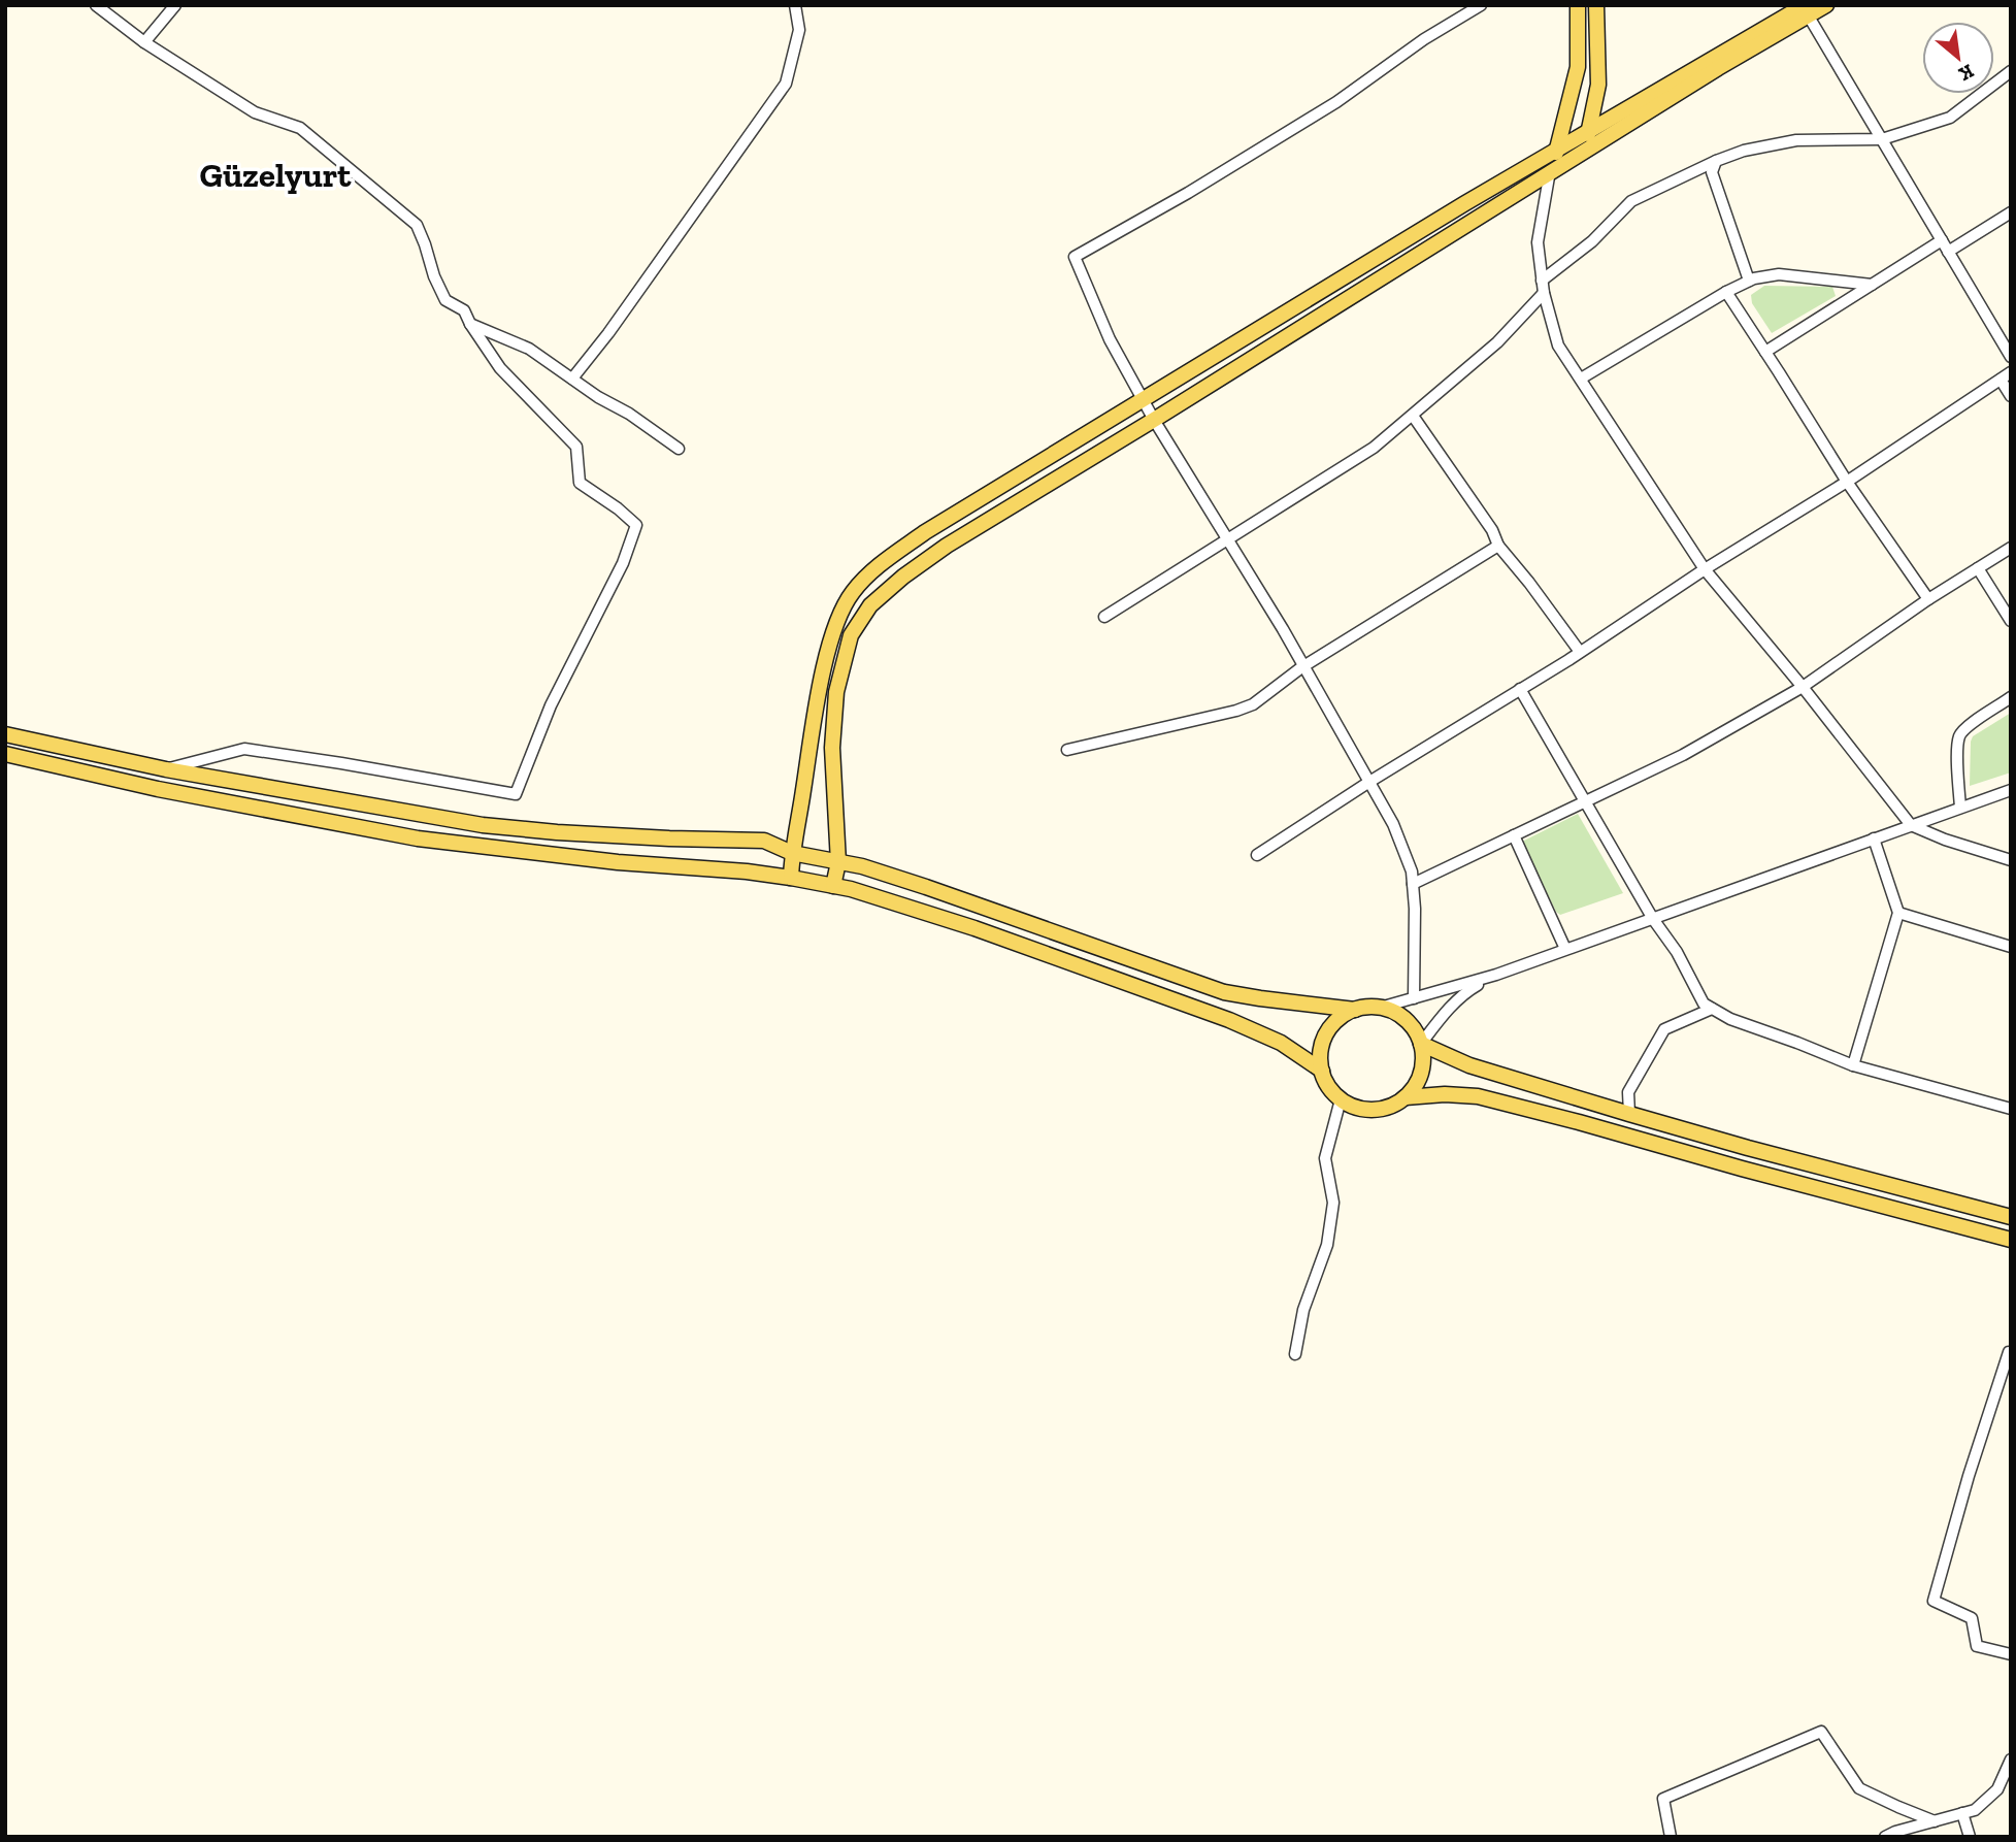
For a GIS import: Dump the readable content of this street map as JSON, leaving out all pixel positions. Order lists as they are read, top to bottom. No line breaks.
{"districts":["Güzelyurt"],"north":"bottom right"}
